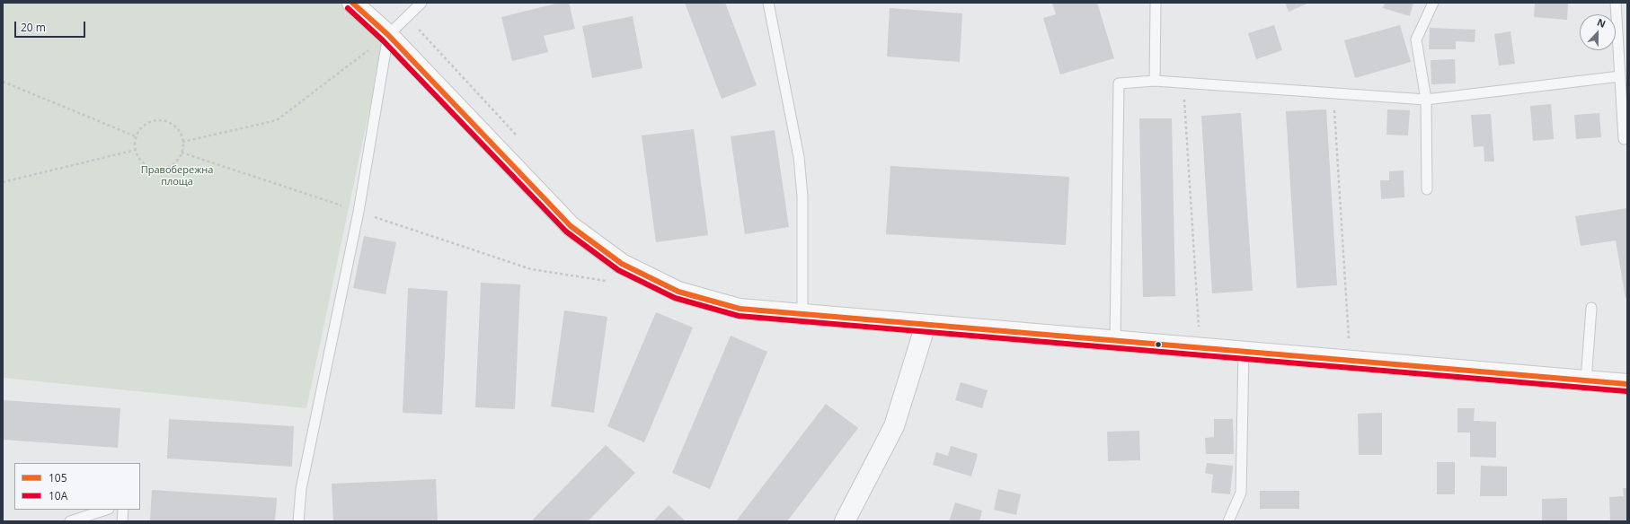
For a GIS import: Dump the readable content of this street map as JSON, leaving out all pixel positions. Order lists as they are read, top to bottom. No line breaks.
{"parks":["Правобережна площа"],"lines":["transit line 105","transit line 10А"],"legend":["105","10А"],"scale_bar":"20 m","north":"top"}
